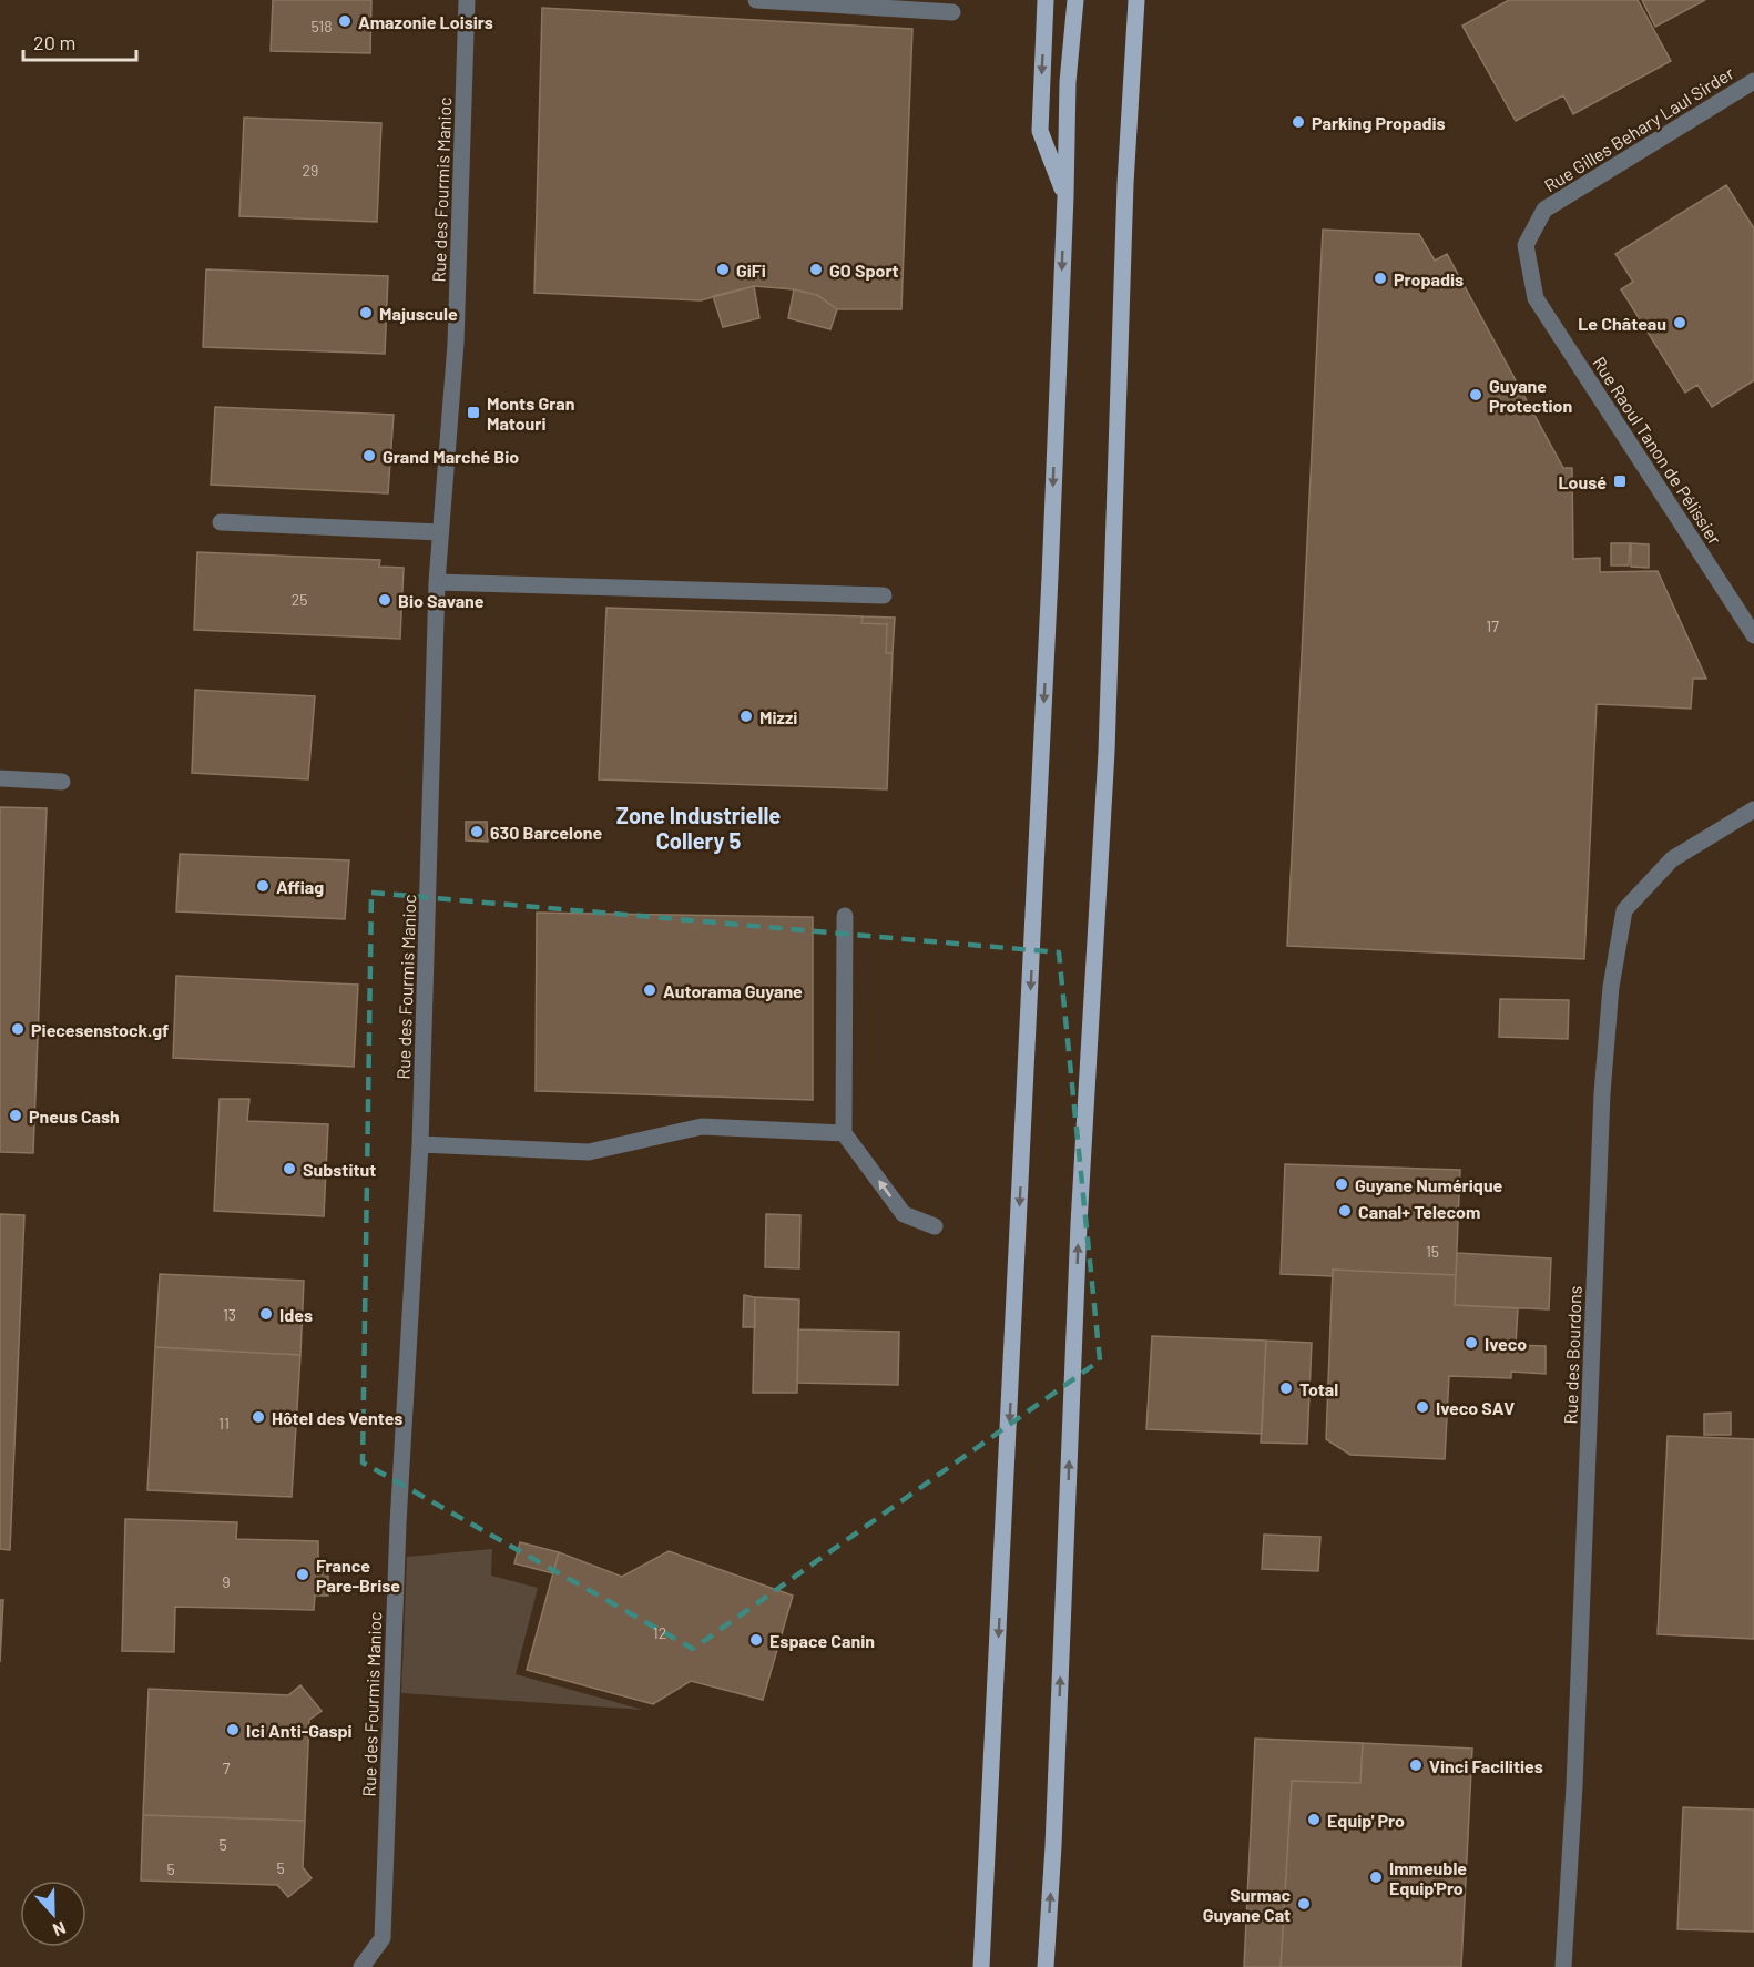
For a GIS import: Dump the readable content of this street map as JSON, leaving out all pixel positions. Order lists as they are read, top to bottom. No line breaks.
{"streets":{"street":["Rue Gilles Behary Laul Sirder","Rue des Fourmis Manioc","Rue Raoul Tanon de Pélissier","Rue des Bourdons"]},"crossings":[["Rue Gilles Behary Laul Sirder","Rue Raoul Tanon de Pélissier"]],"districts":["Zone Industrielle Collery 5"],"places":{"other":["Amazonie Loisirs","Parking Propadis","GiFi","GO Sport","Propadis","Majuscule","Le Château","Guyane Protection","Grand Marché Bio","Bio Savane","Mizzi","630 Barcelone","Affiag","Autorama Guyane","Piecesenstock.gf","Pneus Cash","Substitut","Guyane Numérique","Canal+ Telecom","Ides","Iveco","Total","Iveco SAV","Hôtel des Ventes","France Pare-Brise","Espace Canin","Ici Anti-Gaspi","Vinci Facilities","Equip' Pro","Immeuble Equip'Pro","Surmac Guyane Cat"],"transit":["Monts Gran Matouri","Lousé"]},"house_numbers":["518","29","25","17","15","13","11","9","12","7","5","5","5"],"scale_bar":"20 m","north":"bottom"}
